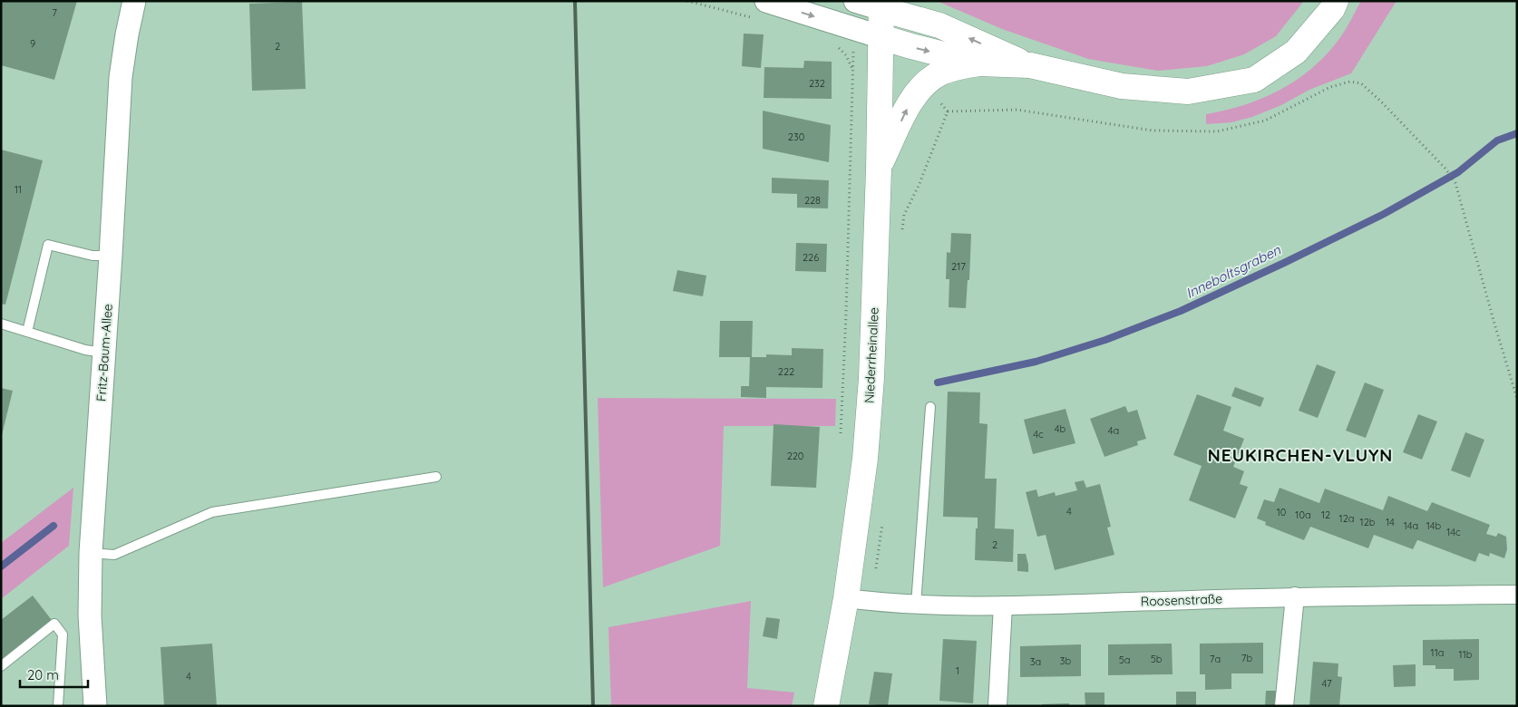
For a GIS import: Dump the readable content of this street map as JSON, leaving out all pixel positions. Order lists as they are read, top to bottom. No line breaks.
{"streets":{"main road":["Niederrheinallee"],"street":["Fritz-Baum-Allee","Roosenstraße"]},"crossings":[["Niederrheinallee","Roosenstraße"]],"districts":["NEUKIRCHEN-VLUYN"],"water":["Inneboltsgraben"],"house_numbers":["7","9","2","232","230","11","228","226","217","222","4b","4a","4c","220","4","10","10a","12","12a","12b","14","14a","14b","14c","2","11a","11b","7b","5b","7a","5a","3b","3a","1","4","47"],"scale_bar":"20 m"}
